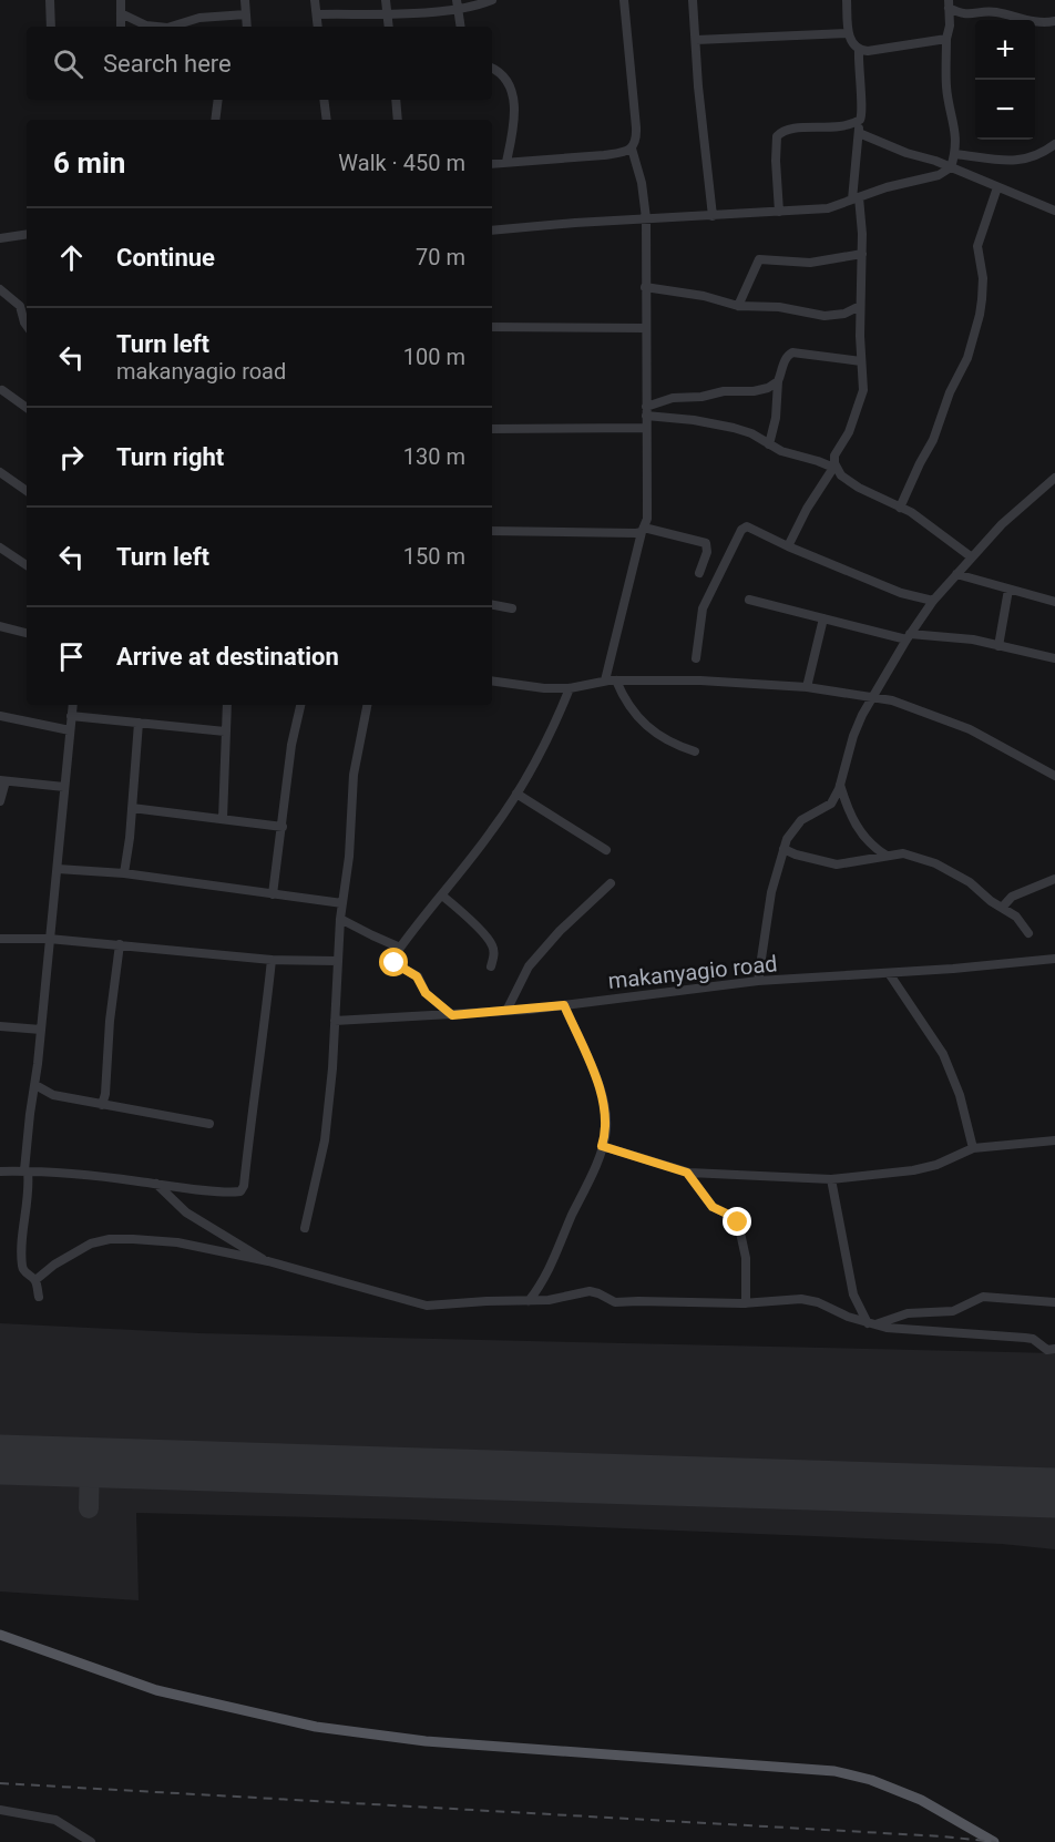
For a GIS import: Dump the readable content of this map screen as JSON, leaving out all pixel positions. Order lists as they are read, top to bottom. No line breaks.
{"streets":{"street":["makanyagio road"]},"page":{"map_buttons":["+","−"],"search":"Search here","heading":["6 min","Walk · 450 m"],"list":[["Continue","70 m"],["Turn left","makanyagio road","100 m"],["Turn right","130 m"],["Turn left","150 m"],"Arrive at destination"]}}
